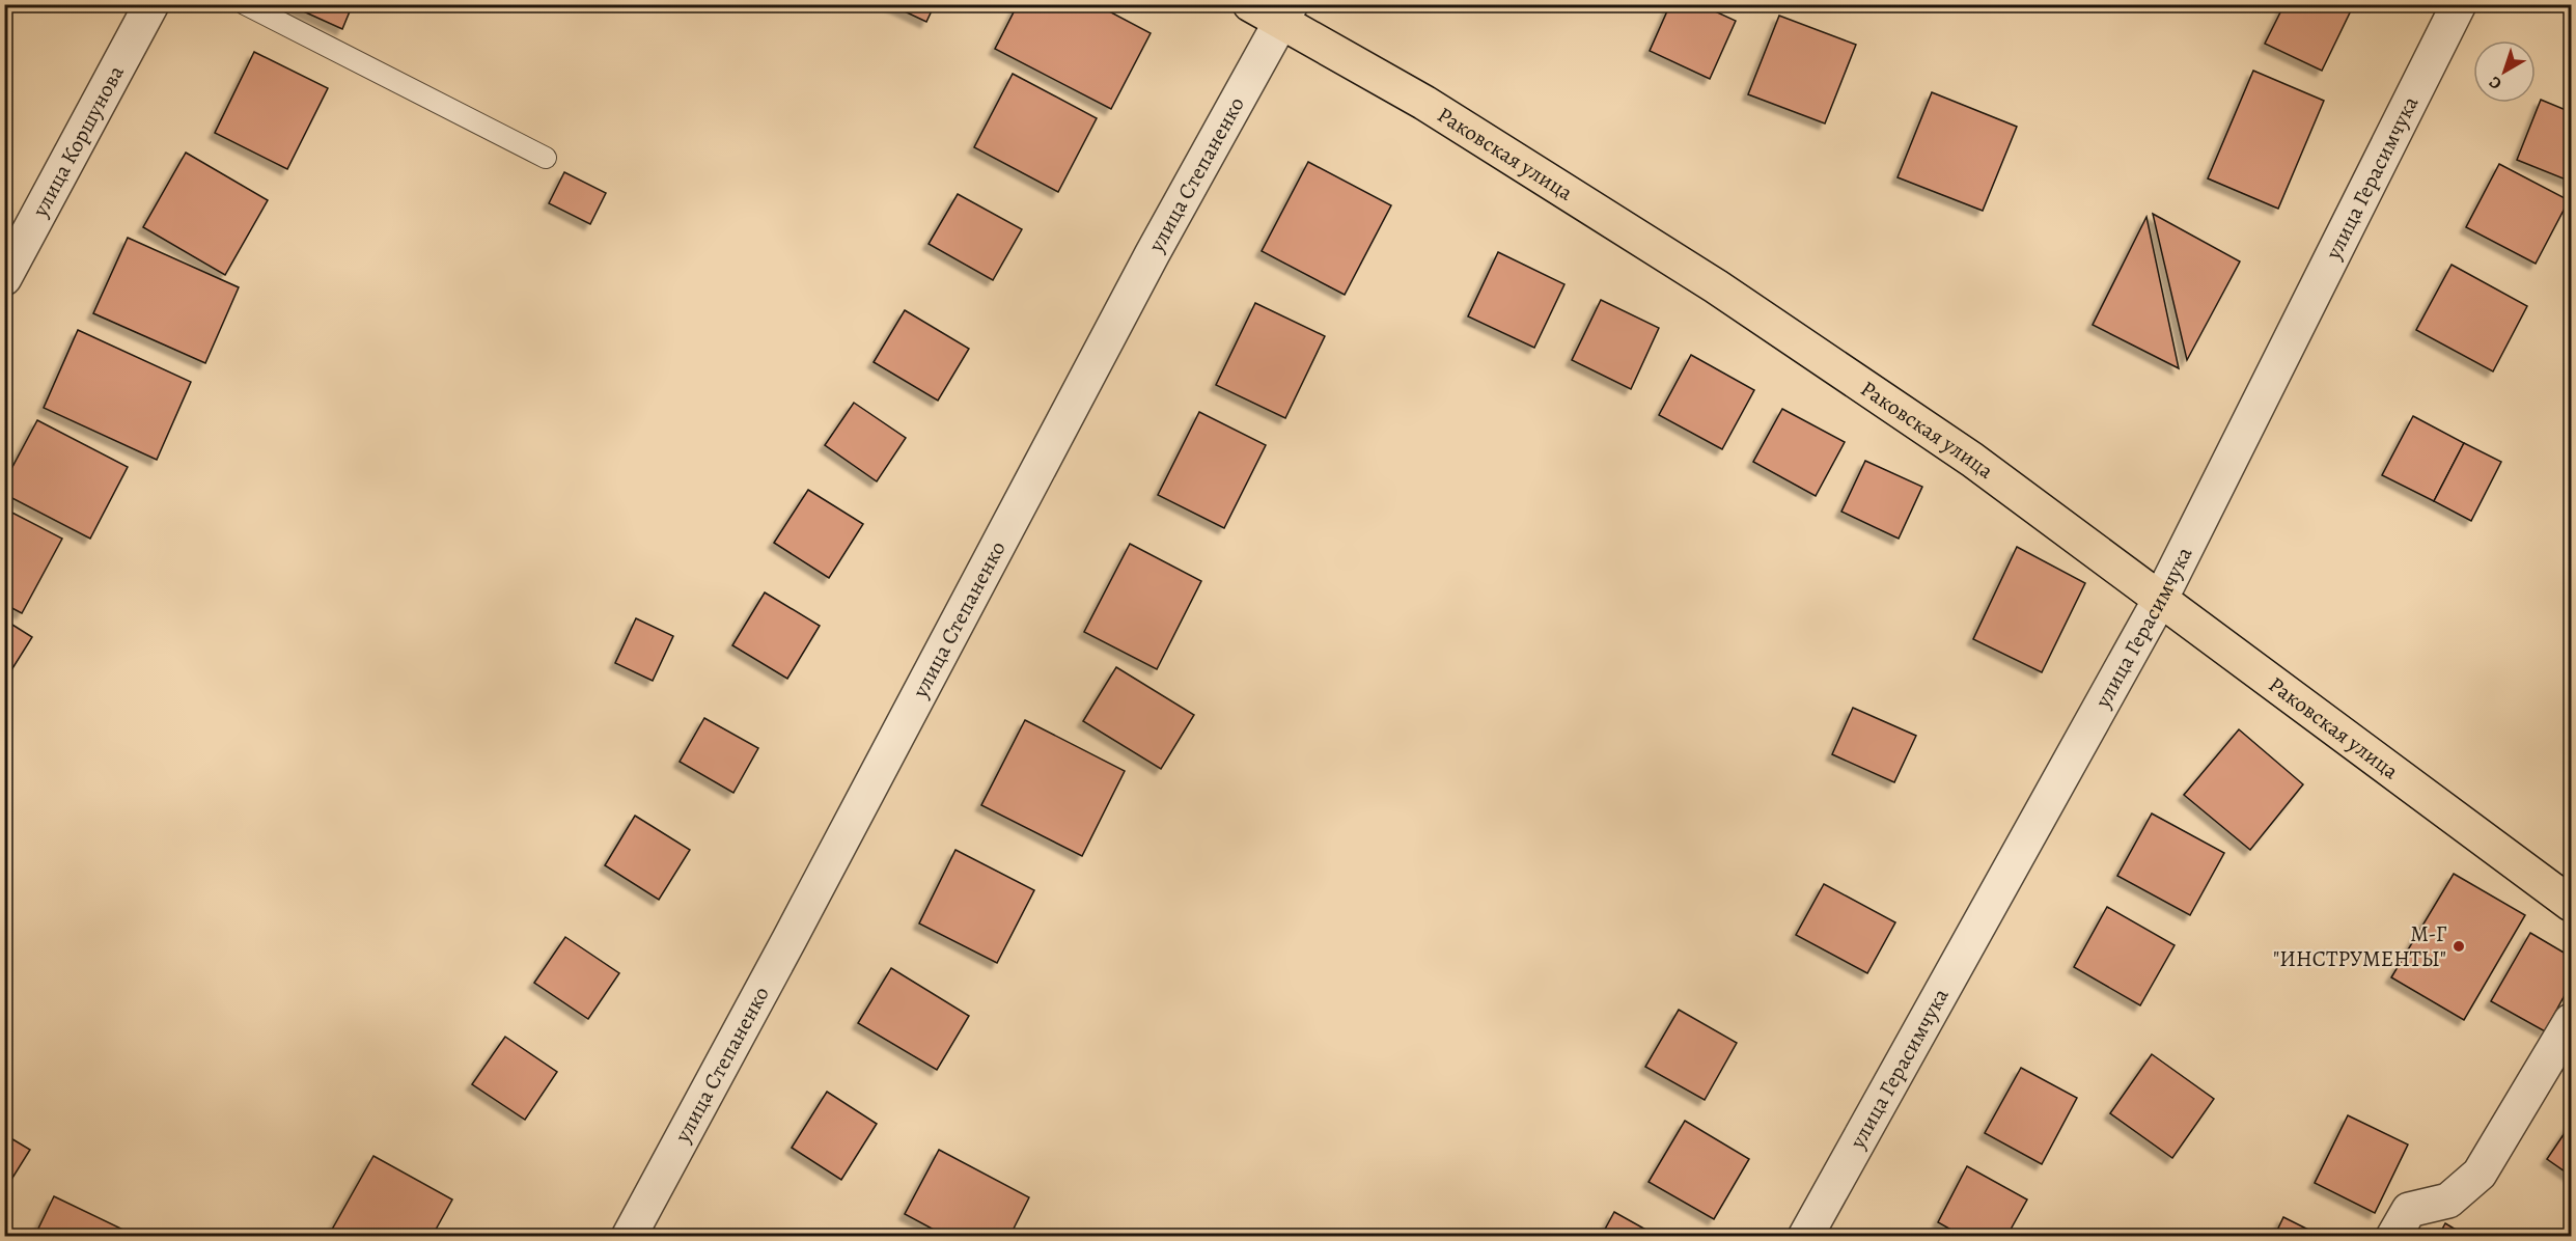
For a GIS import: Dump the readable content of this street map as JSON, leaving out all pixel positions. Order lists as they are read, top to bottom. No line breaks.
{"streets":{"main road":["Раковская улица"],"street":["улица Коршунова","улица Степаненко","улица Герасимчука"]},"crossings":[["Раковская улица","улица Степаненко"],["Раковская улица","улица Герасимчука"]],"places":["М-Г \"ИНСТРУМЕНТЫ\""],"north":"bottom left"}
